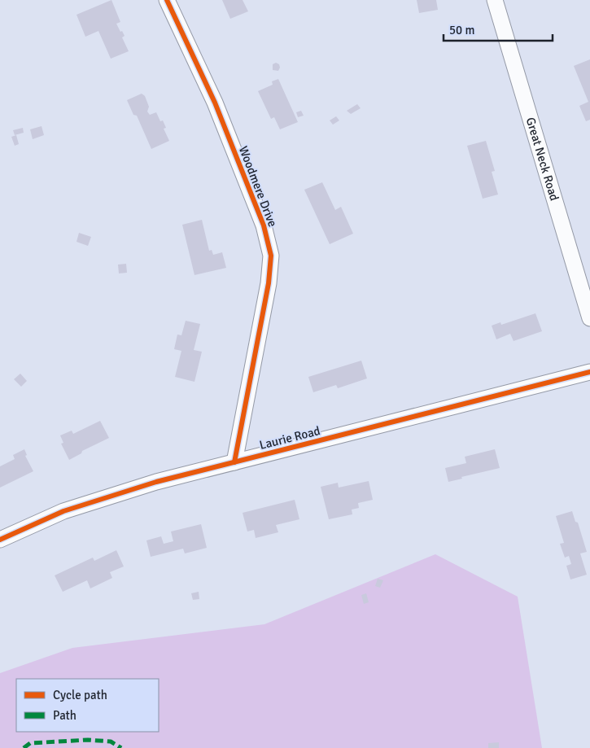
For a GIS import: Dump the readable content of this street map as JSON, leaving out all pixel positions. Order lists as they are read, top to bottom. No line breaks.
{"streets":{"street":["Great Neck Road","Woodmere Drive","Laurie Road"]},"crossings":[["Woodmere Drive","Laurie Road"]],"legend":["Cycle path","Path"],"scale_bar":"50 m"}
